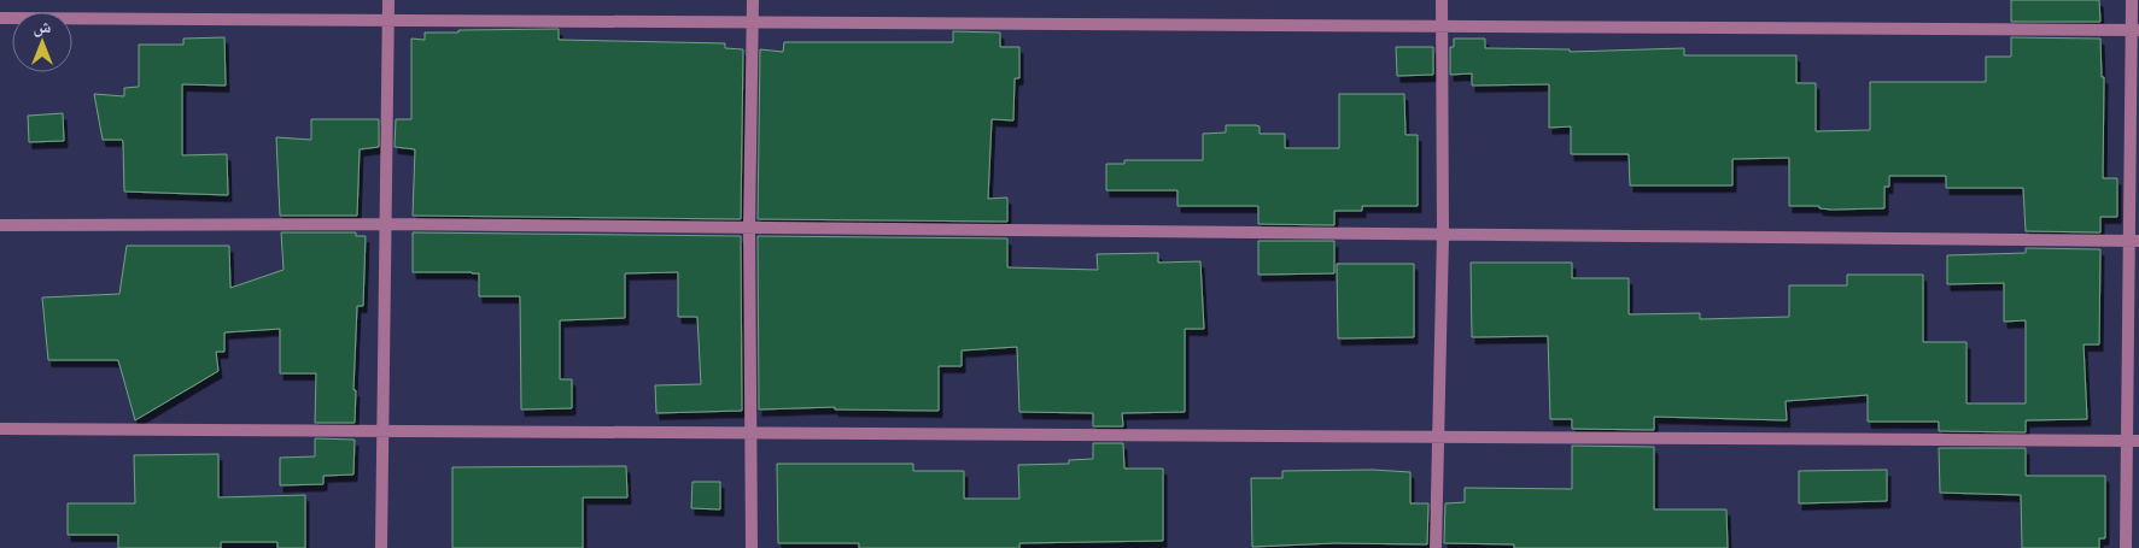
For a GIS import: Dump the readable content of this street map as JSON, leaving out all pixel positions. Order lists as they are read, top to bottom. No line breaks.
{"north":"top"}
